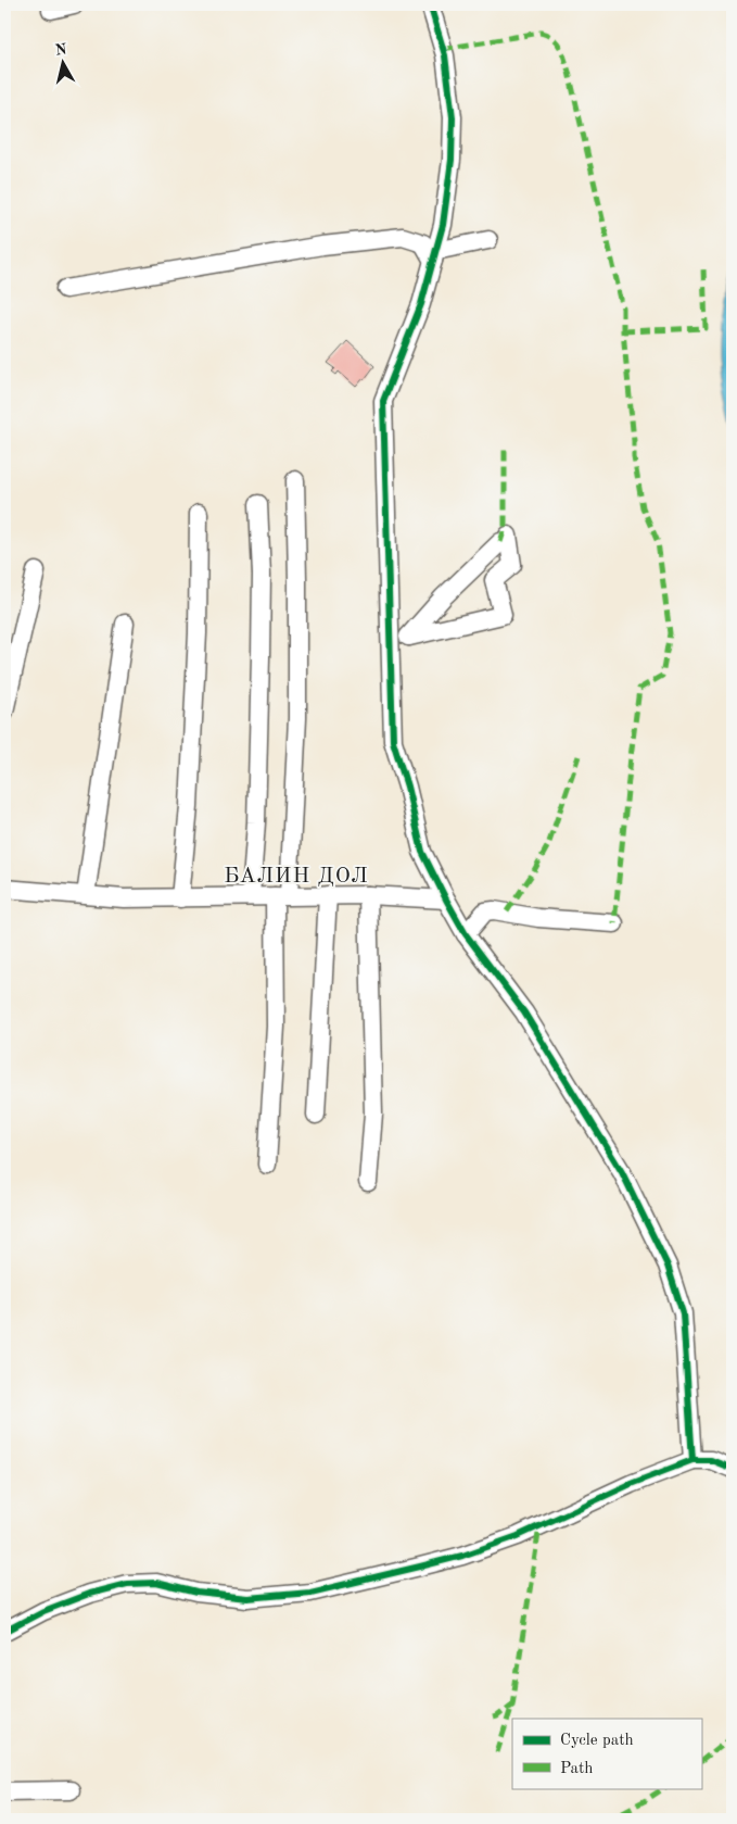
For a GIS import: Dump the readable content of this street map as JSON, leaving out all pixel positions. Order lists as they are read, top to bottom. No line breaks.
{"districts":["БАЛИН ДОЛ"],"legend":["Cycle path","Path"],"north":"top"}
